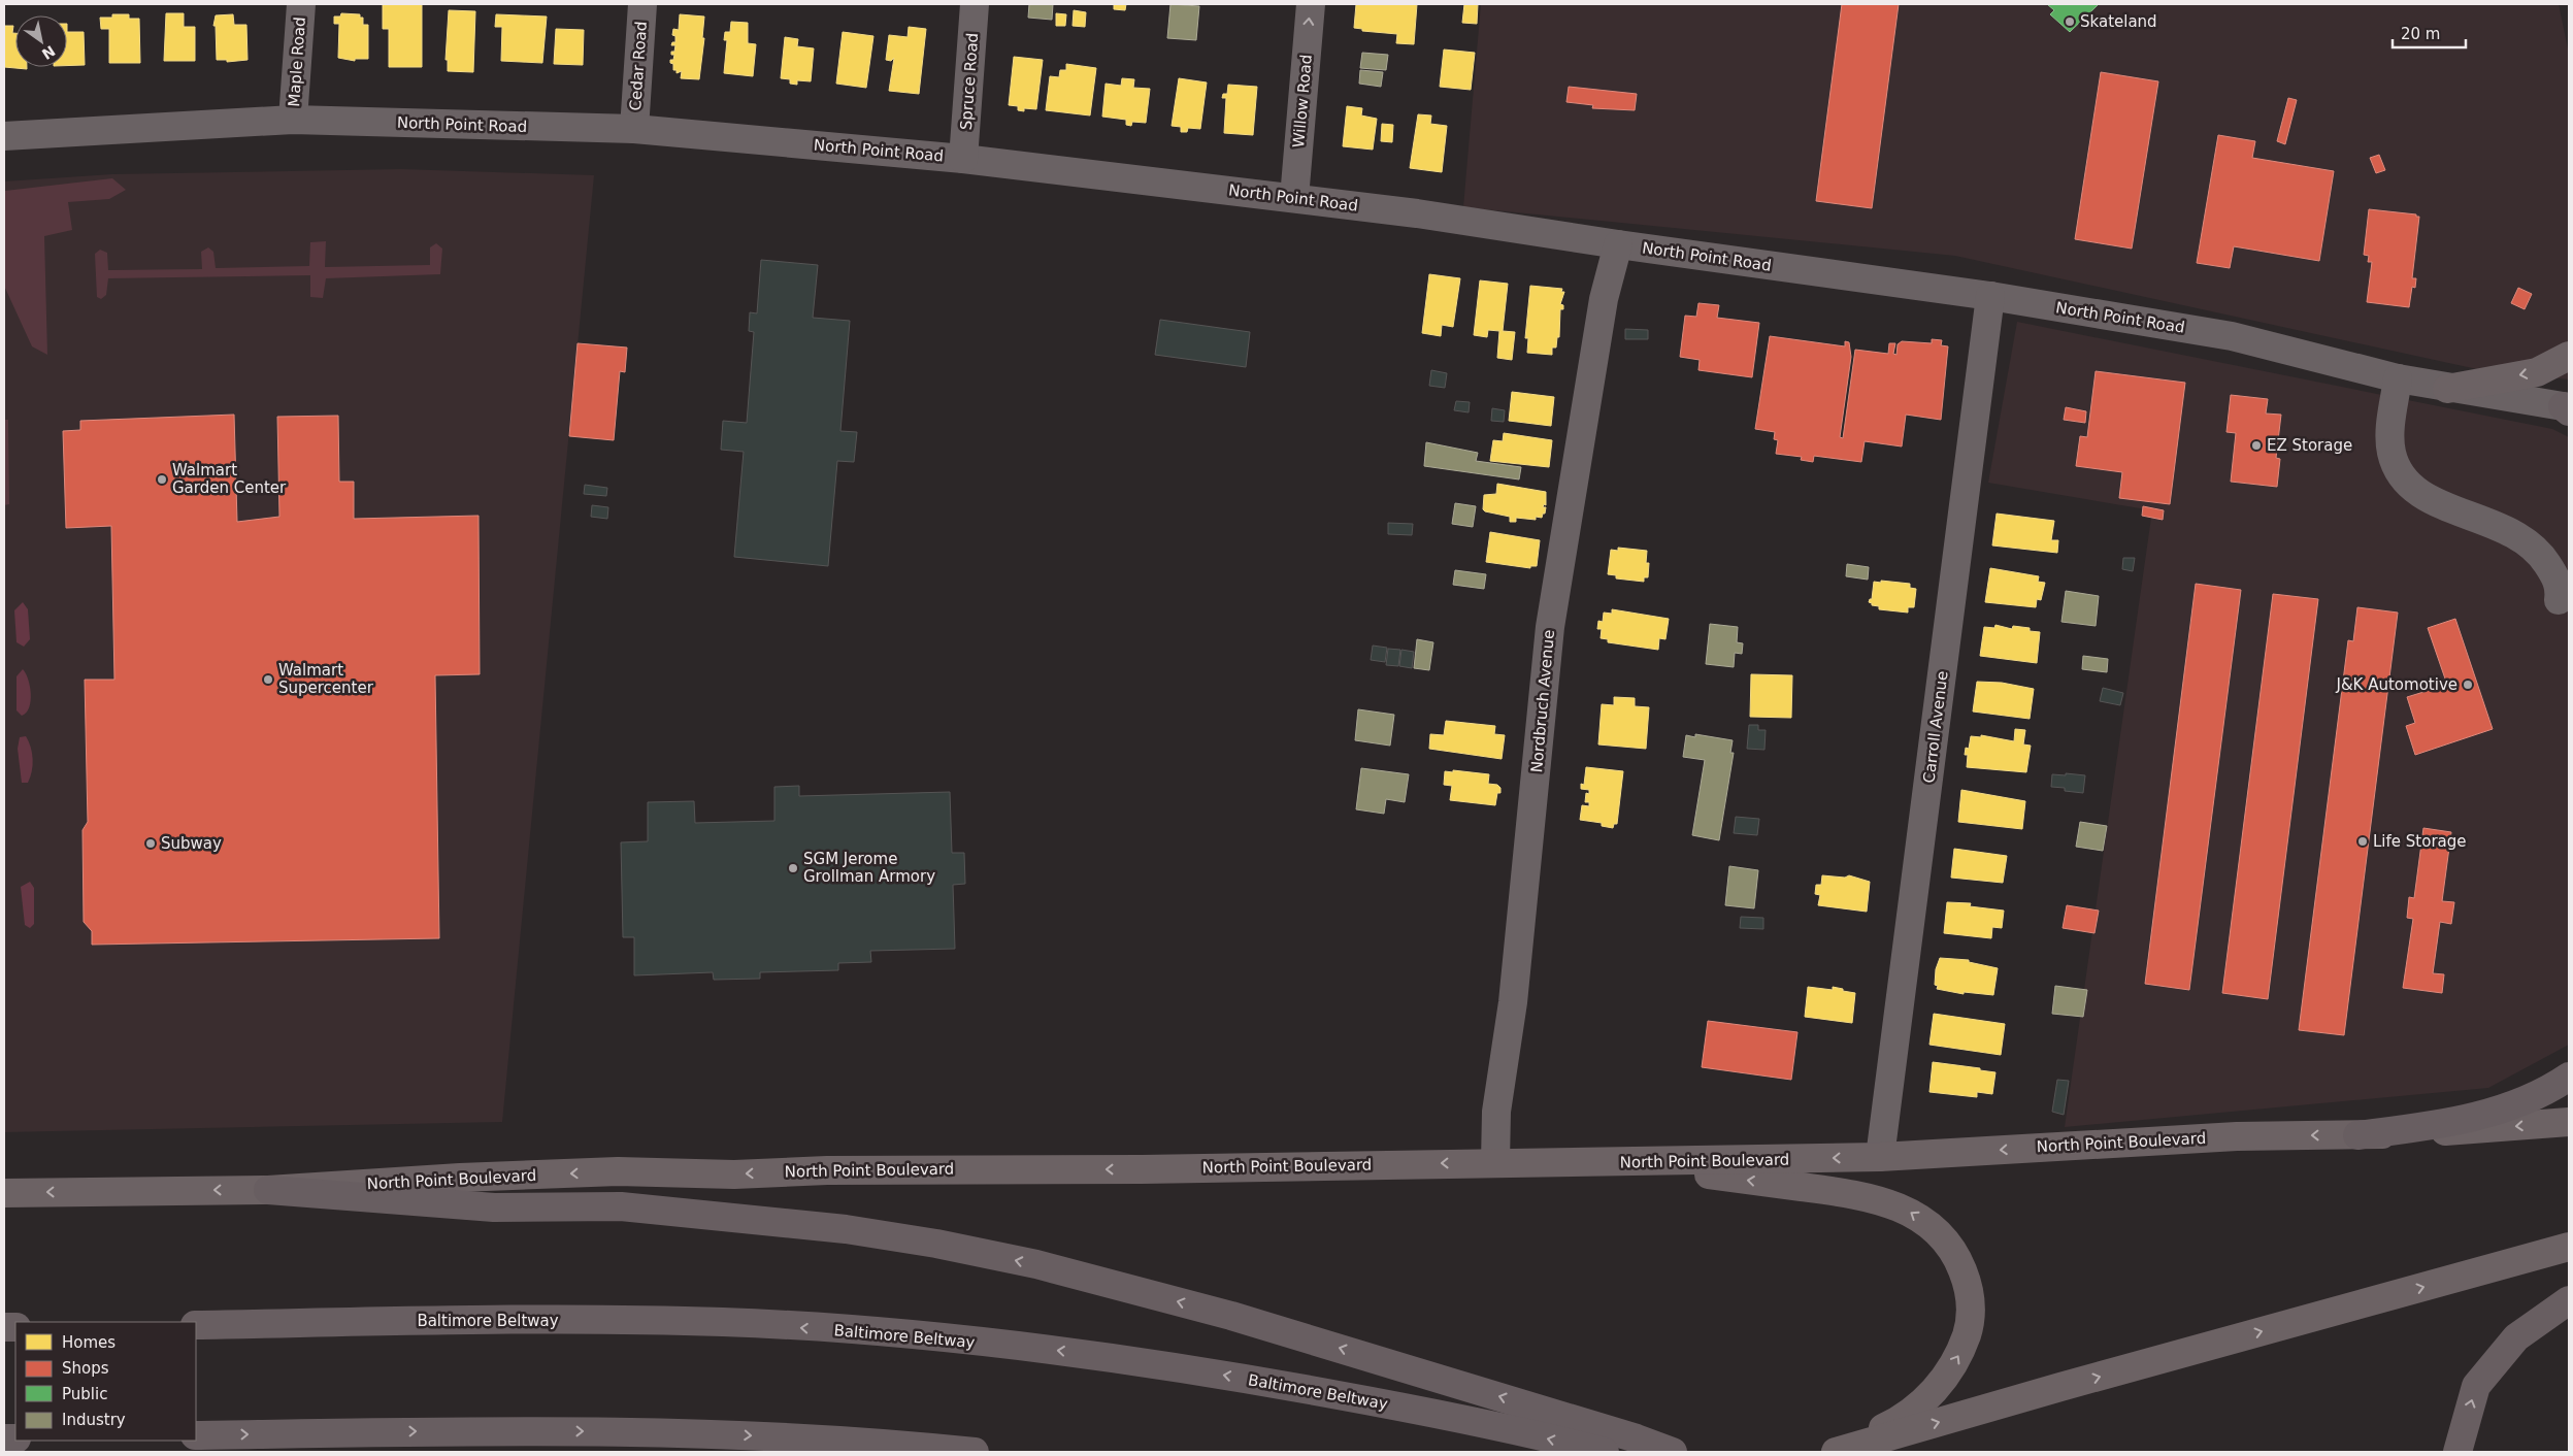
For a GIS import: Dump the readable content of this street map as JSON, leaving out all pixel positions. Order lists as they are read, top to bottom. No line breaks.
{"streets":{"highway":["Baltimore Beltway"],"main road":["North Point Boulevard"],"street":["Maple Road","Cedar Road","Spruce Road","Willow Road","North Point Road","Nordbruch Avenue","Carroll Avenue"]},"crossings":[["Maple Road","North Point Road"],["Cedar Road","North Point Road"],["Spruce Road","North Point Road"],["Willow Road","North Point Road"],["North Point Road","Nordbruch Avenue"],["North Point Road","Carroll Avenue"],["Nordbruch Avenue","North Point Boulevard"],["Carroll Avenue","North Point Boulevard"]],"one_way":["Willow Road","North Point Boulevard"],"places":["Skateland","EZ Storage","Walmart Garden Center","Walmart Supercenter","J&K Automotive","Life Storage","Subway","SGM Jerome Grollman Armory"],"legend":["Homes","Shops","Public","Industry"],"scale_bar":"20 m","north":"bottom right"}
